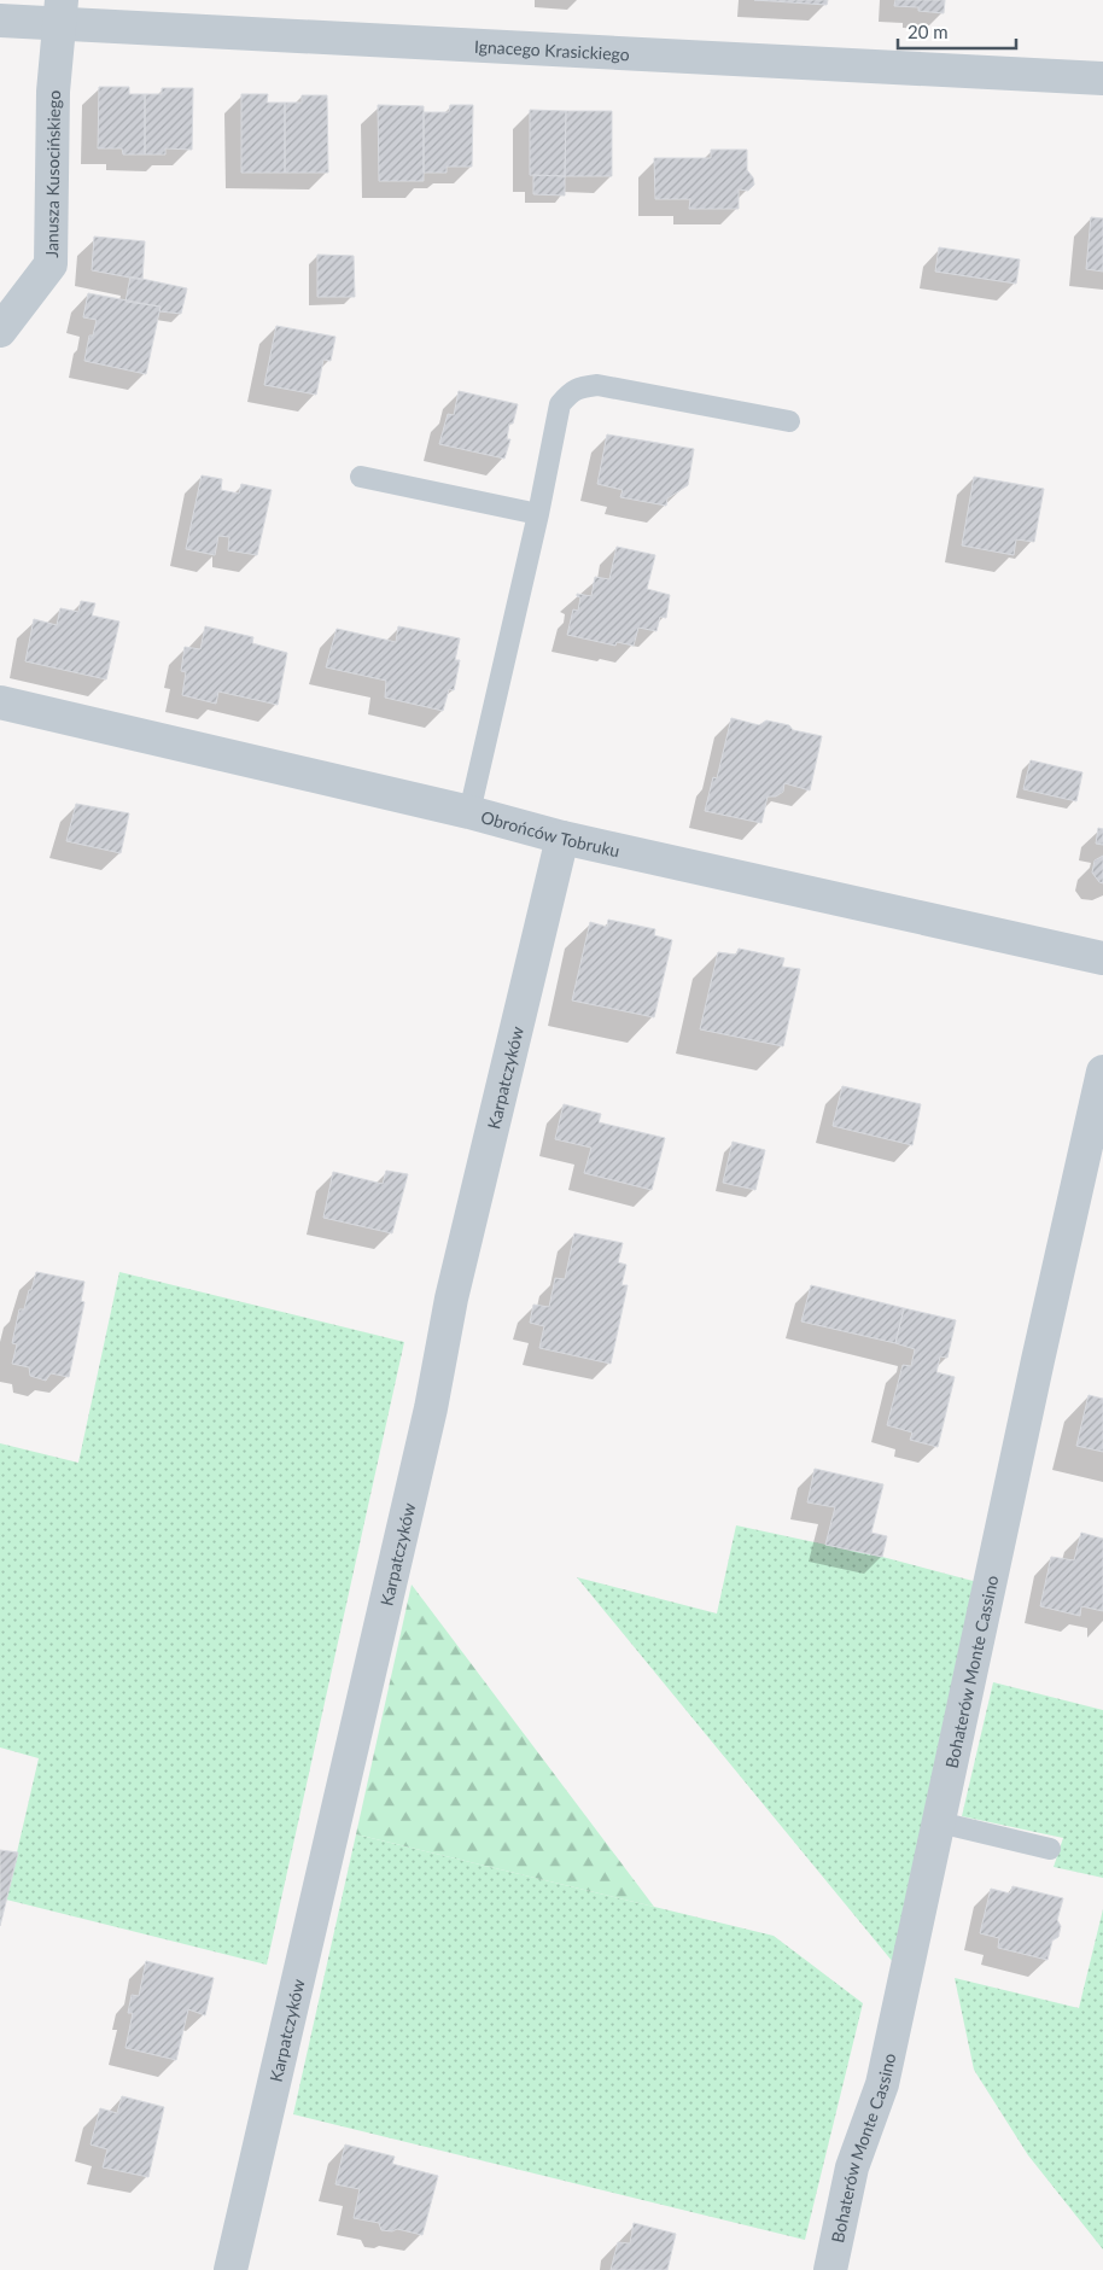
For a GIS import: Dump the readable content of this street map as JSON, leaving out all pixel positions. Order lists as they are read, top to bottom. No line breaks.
{"streets":{"street":["Ignacego Krasickiego","Janusza Kusocińskiego","Obrońców Tobruku","Karpatczyków","Bohaterów Monte Cassino"]},"crossings":[["Ignacego Krasickiego","Janusza Kusocińskiego"],["Obrońców Tobruku","Karpatczyków"]],"scale_bar":"20 m"}
